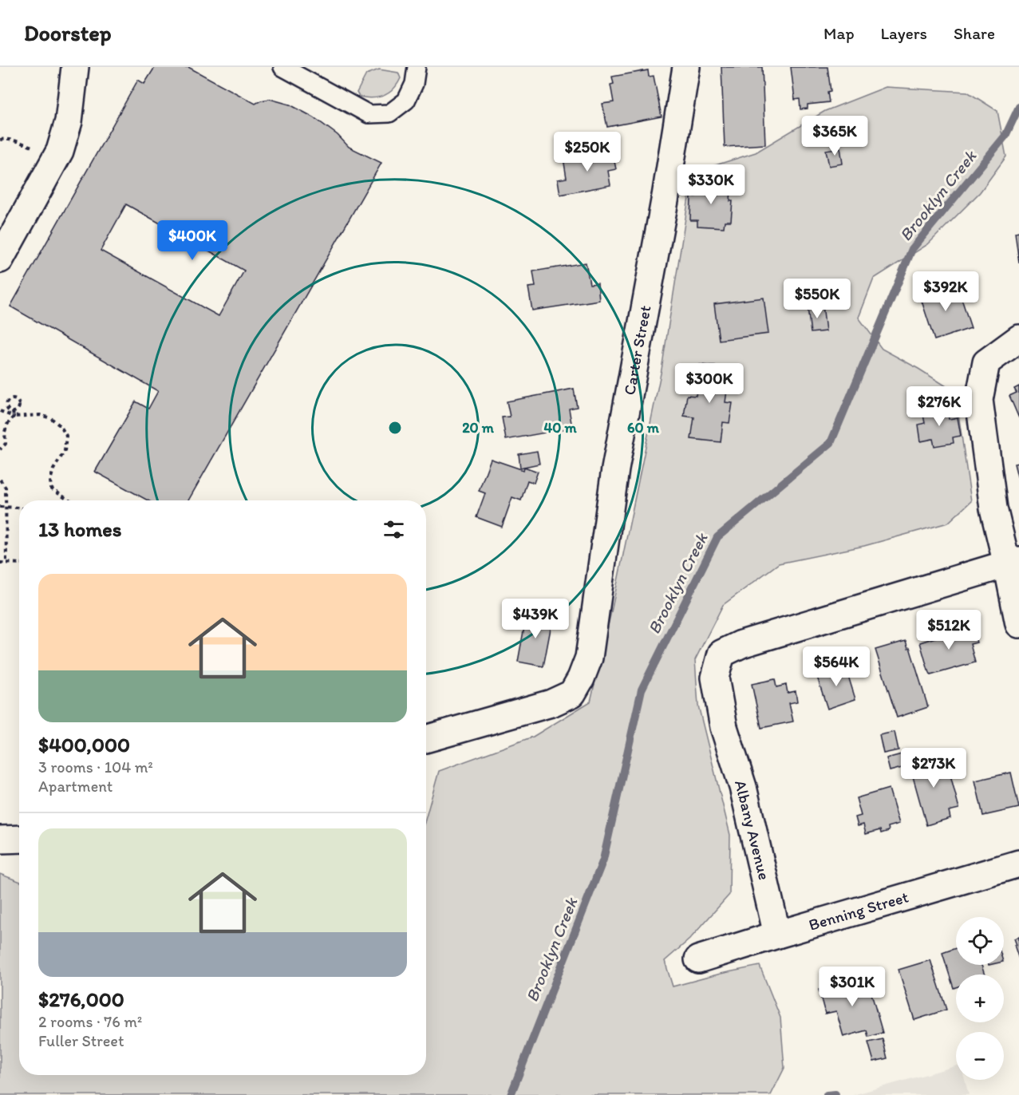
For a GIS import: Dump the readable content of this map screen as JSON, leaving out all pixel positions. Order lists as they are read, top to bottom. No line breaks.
{"streets":{"street":["Carter Street","Albany Avenue","Benning Street"]},"crossings":[["Albany Avenue","Benning Street"]],"water":["Brooklyn Creek"],"page":{"header":"Doorstep","nav":["Map","Layers","Share"],"price":["$365K","$250K","$330K","$400K","$392K","$550K","$300K","$276K","$439K","$512K","$564K","$273K","$301K"],"heading":"13 homes","list":[{"name":"$400,000","note":"3 rooms · 104 m² · Apartment"},{"name":"$276,000","note":"2 rooms · 76 m² · Fuller Street"}],"map_buttons":["+","−"]},"rings":["20 m","40 m","60 m"]}
